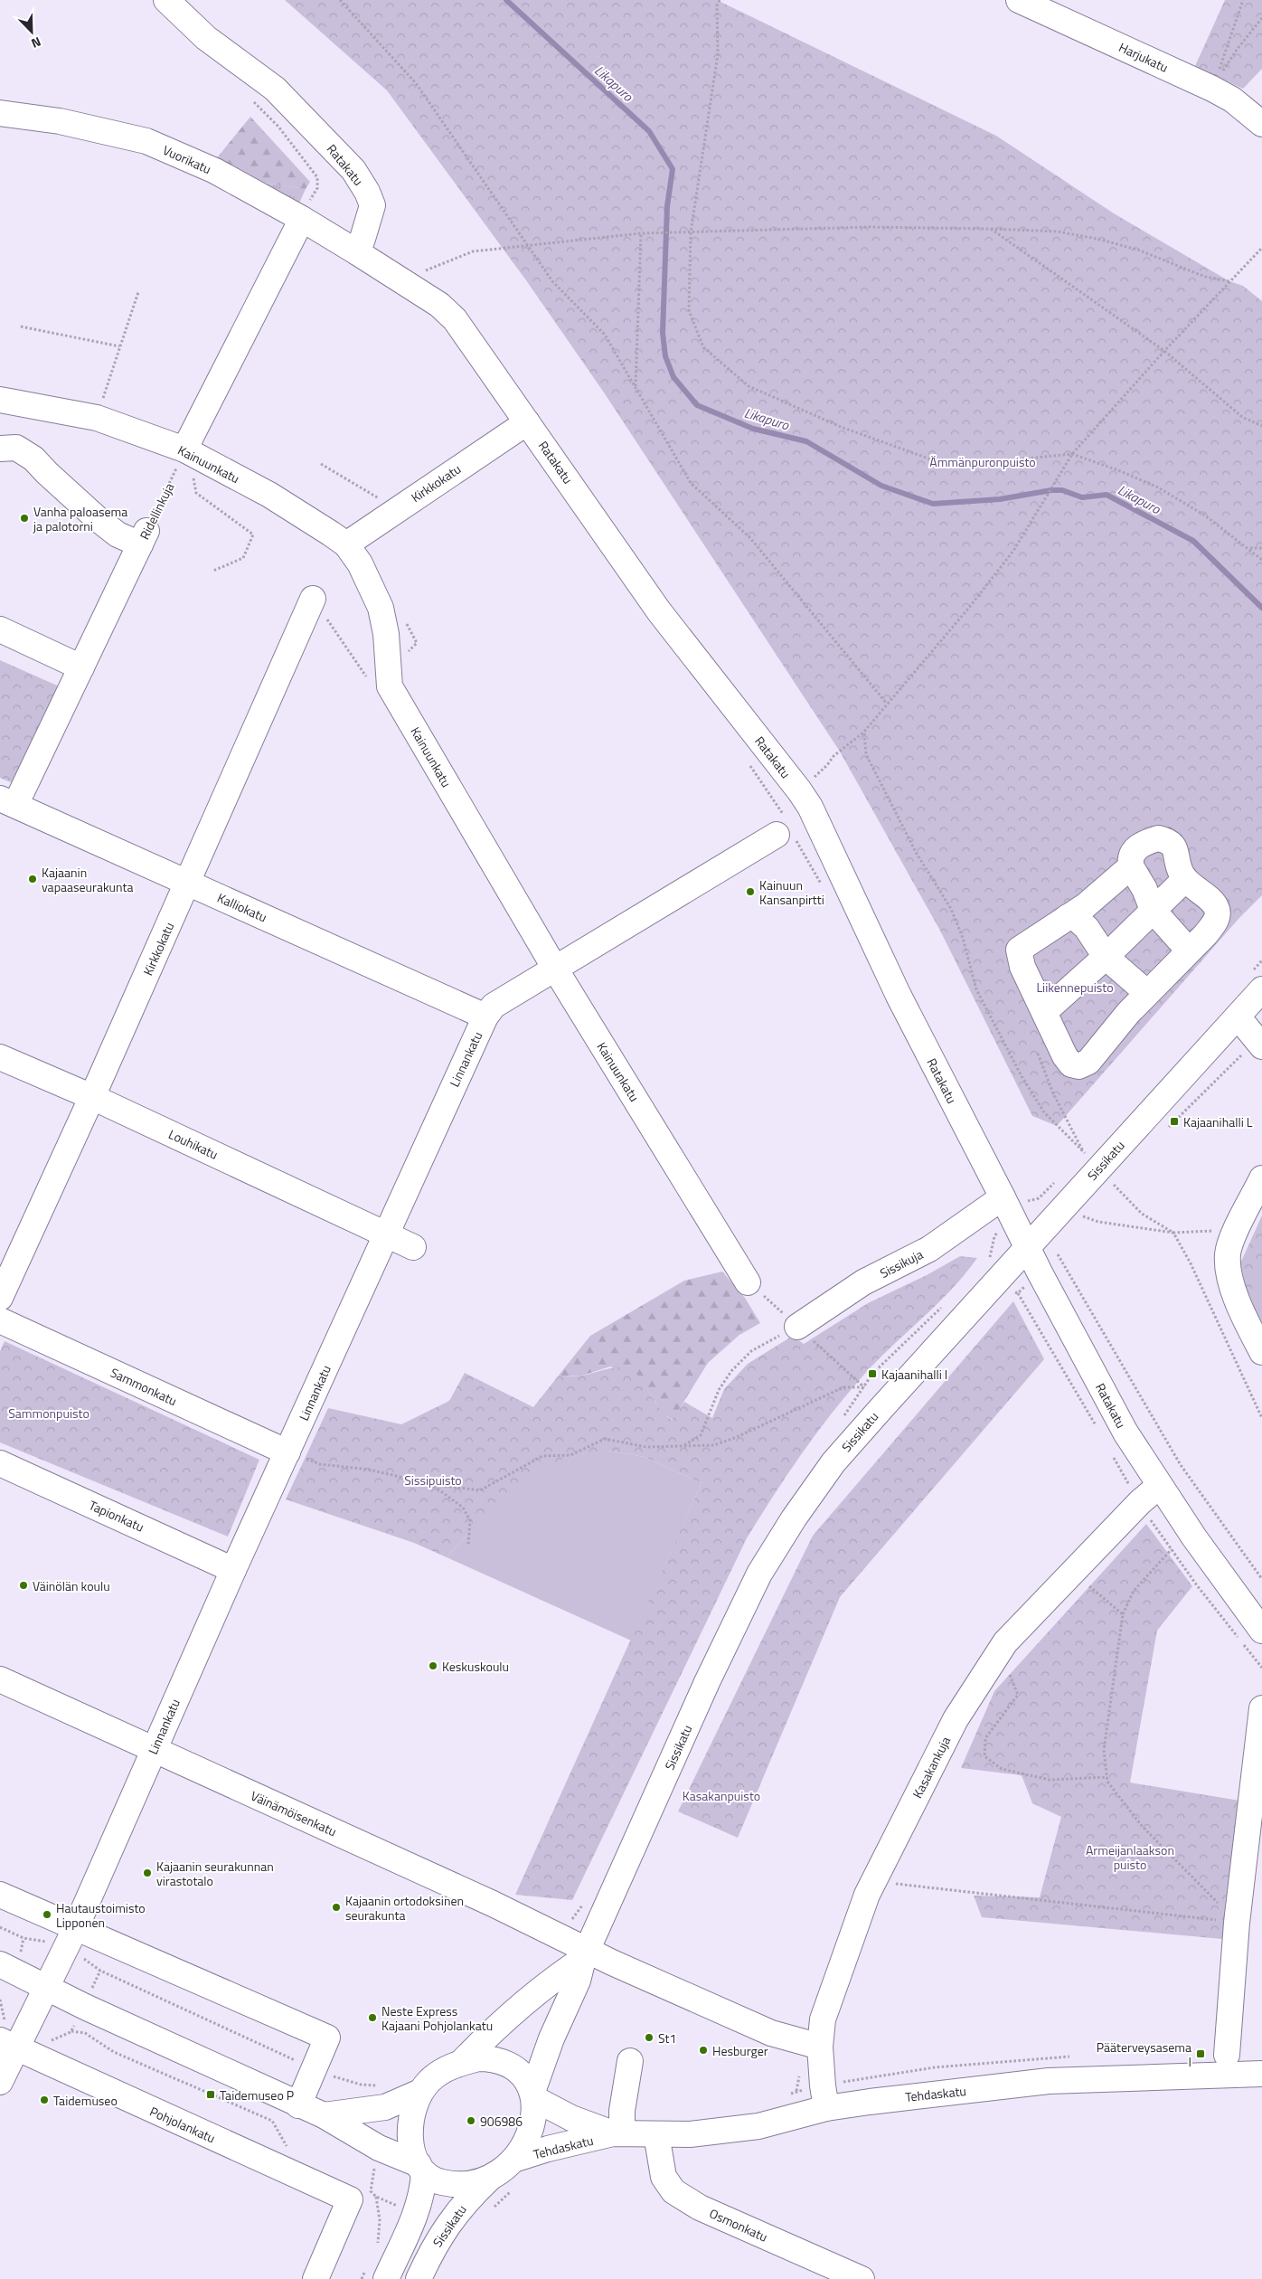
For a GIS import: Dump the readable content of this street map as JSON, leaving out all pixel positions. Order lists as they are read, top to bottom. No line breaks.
{"streets":{"street":["Harjukatu","Vuorikatu","Ratakatu","Kainuunkatu","Kirkkokatu","Ridellinkuja","Kalliokatu","Linnankatu","Louhikatu","Sissikatu","Sissikuja","Sammonkatu","Tapionkatu","Kasakankuja","Väinämöisenkatu","Tehdaskatu","Pohjolankatu","Osmonkatu"]},"crossings":[["Vuorikatu","Ratakatu"],["Ratakatu","Kirkkokatu"],["Ratakatu","Sissikatu"],["Ratakatu","Sissikuja"],["Ratakatu","Kasakankuja"],["Kainuunkatu","Kirkkokatu"],["Kainuunkatu","Ridellinkuja"],["Kainuunkatu","Linnankatu"],["Kirkkokatu","Kalliokatu"],["Kirkkokatu","Louhikatu"],["Ridellinkuja","Kalliokatu"],["Kalliokatu","Linnankatu"],["Linnankatu","Louhikatu"],["Linnankatu","Sammonkatu"],["Linnankatu","Tapionkatu"],["Linnankatu","Väinämöisenkatu"],["Linnankatu","Pohjolankatu"],["Sissikatu","Väinämöisenkatu"],["Sissikatu","Tehdaskatu"],["Kasakankuja","Väinämöisenkatu"],["Kasakankuja","Tehdaskatu"],["Tehdaskatu","Osmonkatu"]],"water":["Likapuro"],"parks":["Ämmänpuronpuisto","Liikennepuisto","Sammonpuisto","Sissipuisto","Kasakanpuisto","Armeijanlaakson puisto"],"places":{"other":["Vanha paloasema ja palotorni","Kajaanin vapaaseurakunta","Kainuun Kansanpirtti","Väinölän koulu","Keskuskoulu","Kajaanin seurakunnan virastotalo","Kajaanin ortodoksinen seurakunta","Hautaustoimisto Lipponen","Neste Express Kajaani Pohjolankatu","St1","Hesburger","Taidemuseo","906986"],"transit":["Kajaanihalli L","Kajaanihalli I","Pääterveysasema I","Taidemuseo P"]},"north":"bottom right"}
